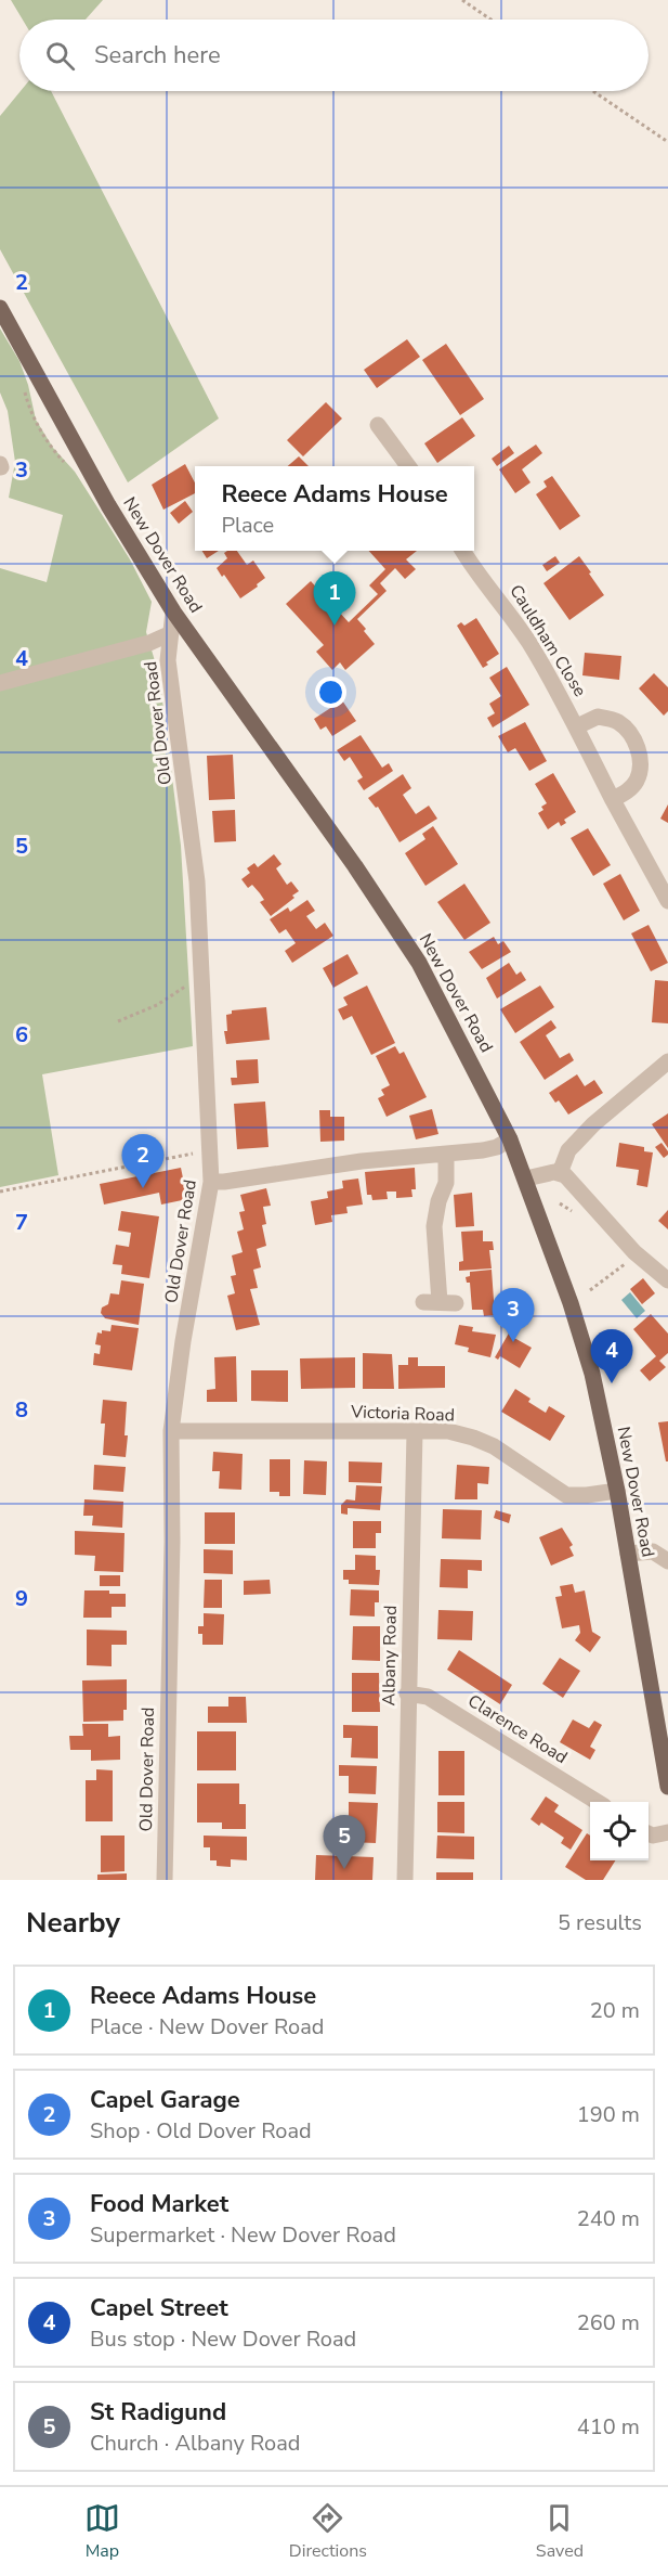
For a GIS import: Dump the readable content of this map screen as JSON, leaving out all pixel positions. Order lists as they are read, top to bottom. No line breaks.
{"streets":{"main road":["New Dover Road"],"street":["Cauldham Close","Old Dover Road","Victoria Road","Albany Road","Clarence Road"]},"crossings":[["New Dover Road","Old Dover Road"],["New Dover Road","Victoria Road"],["Old Dover Road","Victoria Road"],["Victoria Road","Albany Road"],["Albany Road","Clarence Road"]],"page":{"search":"Search here","popup":["Reece Adams House","Place"],"pins":["1","2","3","4","5"],"heading":["Nearby","5 results"],"list":[{"mark":"1","name":"Reece Adams House","note":"Place · New Dover Road","value":"20 m"},{"mark":"2","name":"Capel Garage","note":"Shop · Old Dover Road","value":"190 m"},{"mark":"3","name":"Food Market","note":"Supermarket · New Dover Road","value":"240 m"},{"mark":"4","name":"Capel Street","note":"Bus stop · New Dover Road","value":"260 m"},{"mark":"5","name":"St Radigund","note":"Church · Albany Road","value":"410 m"}],"nav":["Map","Directions","Saved"]},"grid":{"rows":["2","3","4","5","6","7","8","9"]}}
